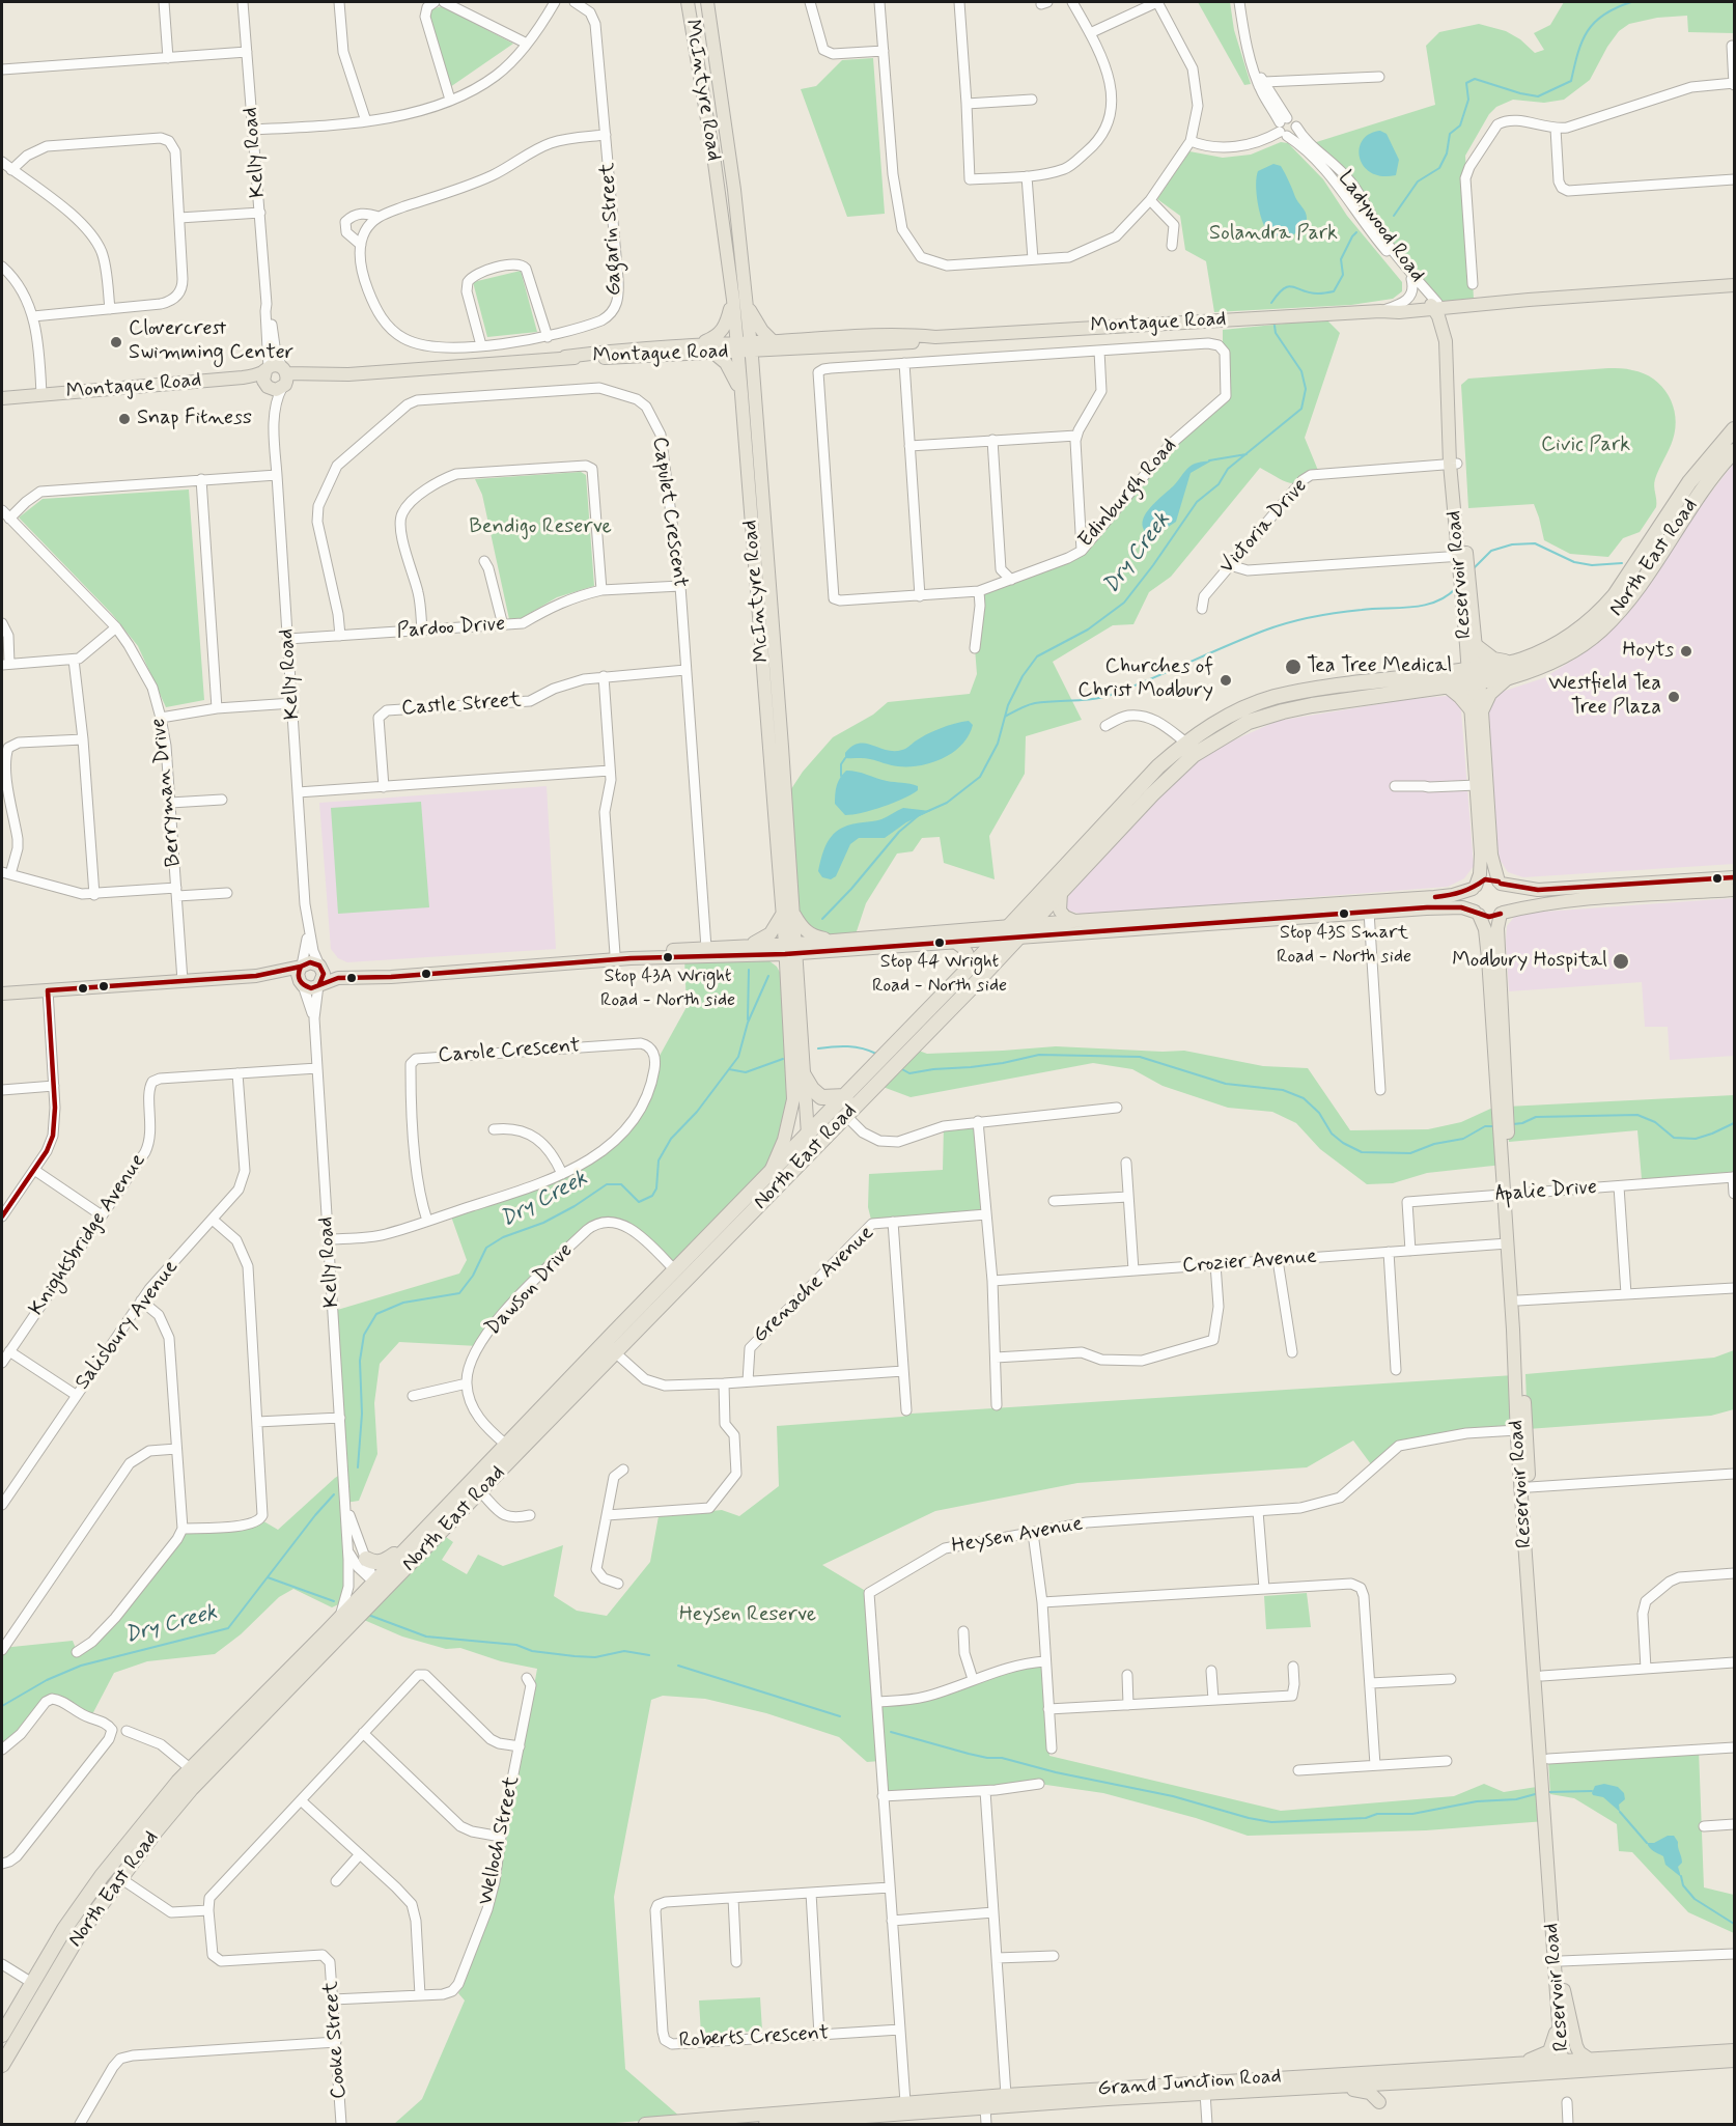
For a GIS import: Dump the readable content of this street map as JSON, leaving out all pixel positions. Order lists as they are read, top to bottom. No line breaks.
{"streets":{"highway":["North East Road"],"main road":["McIntyre Road","Montague Road","Reservoir Road","Grand Junction Road"],"street":["Kelly Road","Ladywood Road","Gagarin Street","Edinburgh Road","Capulet Crescent","Victoria Drive","Pardoo Drive","Castle Street","Berryman Drive","Carole Crescent","Apalie Drive","Knightsbridge Avenue","Crozier Avenue","Grenache Avenue","Dawson Drive","Salisbury Avenue","Heysen Avenue","Welloch Street","Roberts Crescent","Cooke Street"]},"crossings":[["McIntyre Road","Montague Road"],["McIntyre Road","North East Road"],["Kelly Road","Montague Road"],["Kelly Road","North East Road"],["Kelly Road","Pardoo Drive"],["Kelly Road","Knightsbridge Avenue"],["Ladywood Road","Montague Road"],["Ladywood Road","Reservoir Road"],["Montague Road","Edinburgh Road"],["Montague Road","Reservoir Road"],["Capulet Crescent","Pardoo Drive"],["Capulet Crescent","Castle Street"],["Victoria Drive","Reservoir Road"],["North East Road","Reservoir Road"],["North East Road","Dawson Drive"],["Reservoir Road","Apalie Drive"],["Reservoir Road","Crozier Avenue"],["Reservoir Road","Heysen Avenue"],["Reservoir Road","Grand Junction Road"],["Apalie Drive","Crozier Avenue"],["Knightsbridge Avenue","Salisbury Avenue"],["Heysen Avenue","Roberts Crescent"],["Heysen Avenue","Grand Junction Road"],["Welloch Street","Cooke Street"]],"water":["Dry Creek"],"parks":["Solandra Park","Civic Park","Bendigo Reserve","Heysen Reserve"],"places":["Clovercrest Swimming Center","Snap Fitness","Hoyts","Tea Tree Medical","Churches of Christ Modbury","Westfield Tea Tree Plaza","Stop 43S Smart Road - North side","Stop 44 Wright Road - North side","Stop 43A Wright Road - North side","Modbury Hospital"]}
